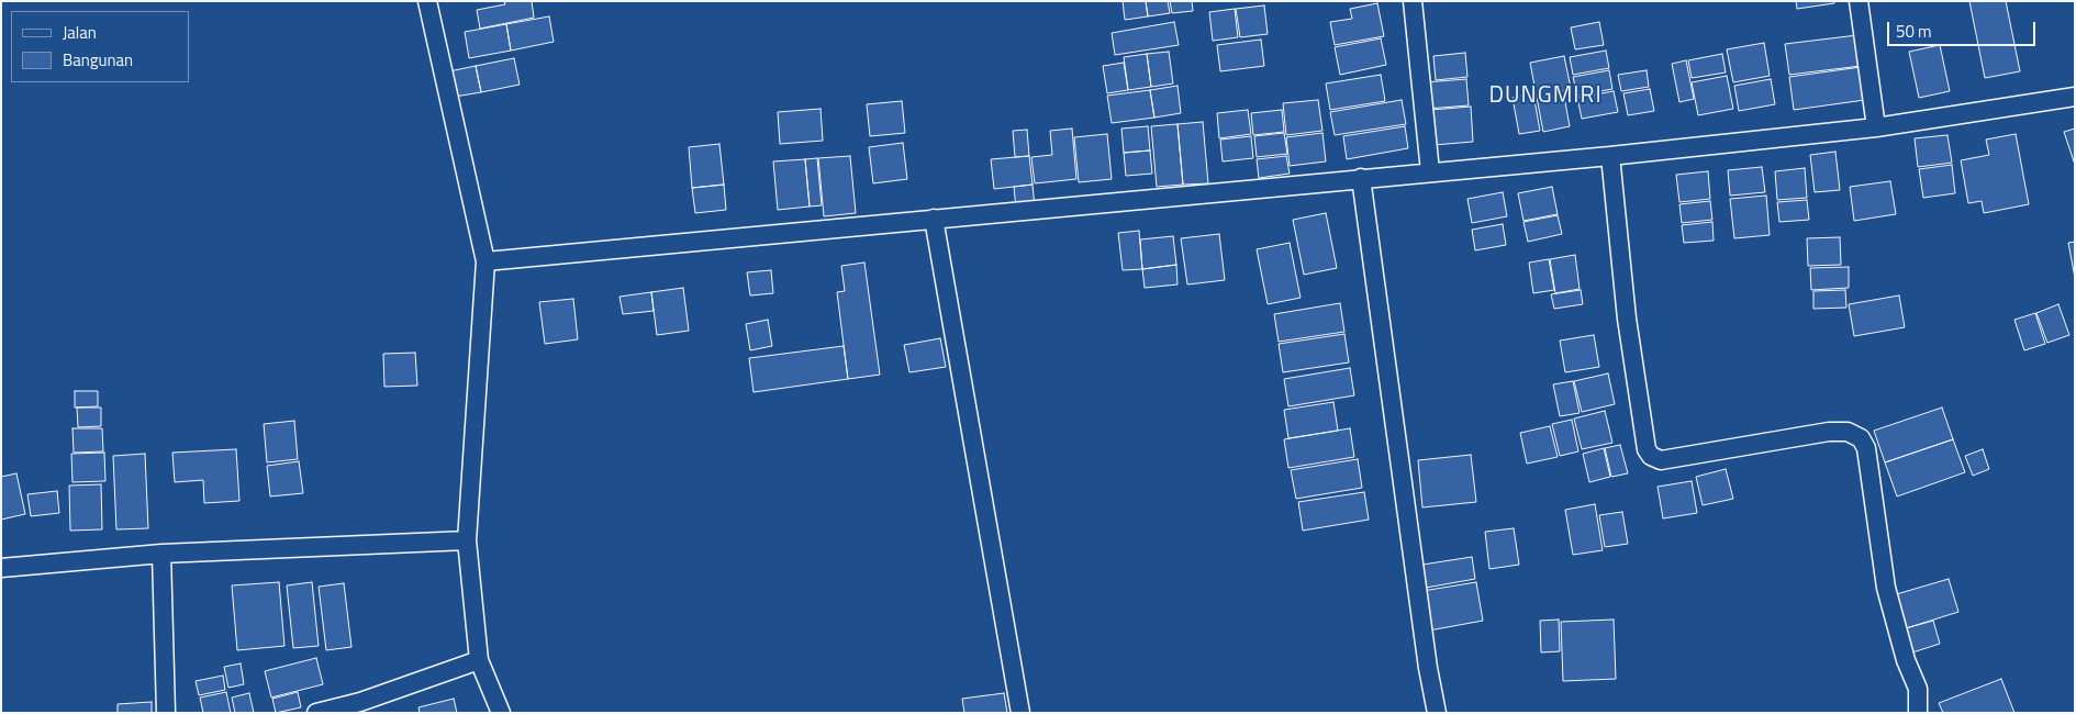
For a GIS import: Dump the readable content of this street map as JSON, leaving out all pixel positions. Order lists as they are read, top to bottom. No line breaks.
{"districts":["DUNGMIRI"],"legend":["Jalan","Bangunan"],"scale_bar":"50 m"}
